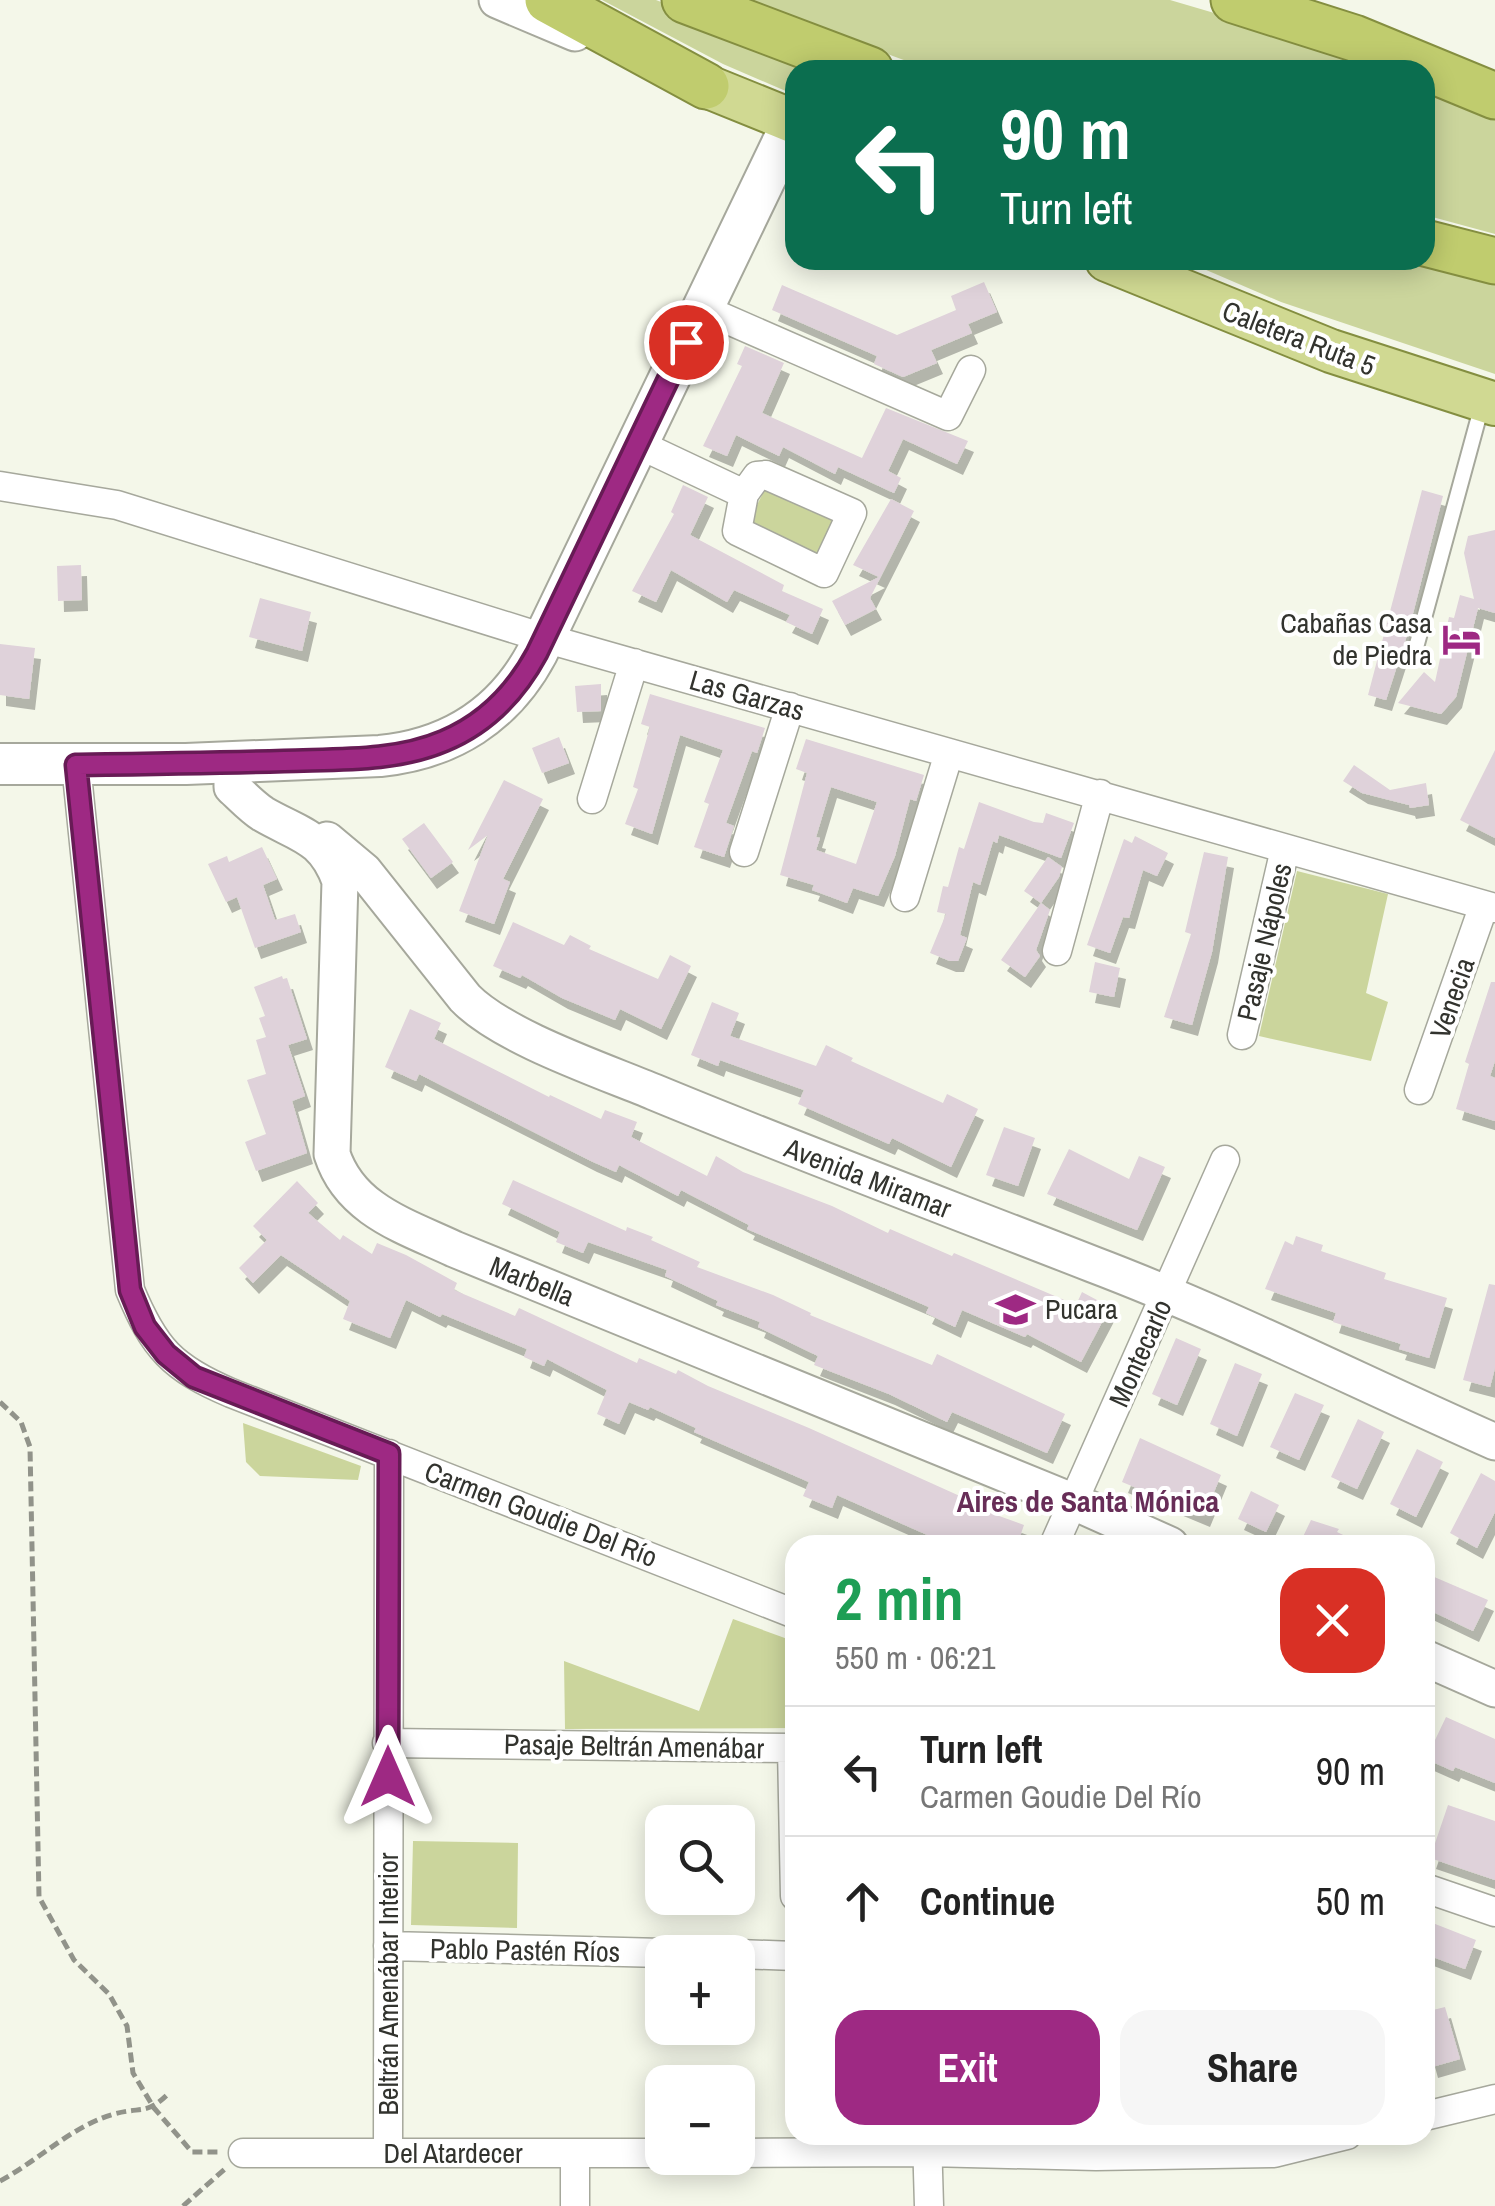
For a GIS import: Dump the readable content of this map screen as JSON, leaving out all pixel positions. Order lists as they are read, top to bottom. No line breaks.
{"streets":{"main road":["Caletera Ruta 5"],"street":["Las Garzas","Pasaje Nápoles","Venecia","Avenida Miramar","Marbella","Montecarlo","Carmen Goudie Del Río","Pasaje Beltrán Amenábar","Pablo Pastén Ríos","Beltrán Amenábar Interior","Del Atardecer"]},"crossings":[["Las Garzas","Pasaje Nápoles"],["Las Garzas","Venecia"],["Avenida Miramar","Marbella"],["Avenida Miramar","Montecarlo"],["Marbella","Montecarlo"],["Carmen Goudie Del Río","Beltrán Amenábar Interior"],["Pasaje Beltrán Amenábar","Beltrán Amenábar Interior"],["Pablo Pastén Ríos","Beltrán Amenábar Interior"],["Beltrán Amenábar Interior","Del Atardecer"]],"districts":["Aires de Santa Mónica"],"places":{"hotel":["Cabañas Casa de Piedra"],"school or university":["Pucara"]},"page":{"turn":["90 m","Turn left"],"heading":["2 min","550 m · 06:21"],"list":[{"name":"Turn left","note":"Carmen Goudie Del Río","value":"90 m"},{"name":"Continue","value":"50 m"}],"map_buttons":["+","−"],"buttons":["Exit","Share"]}}
